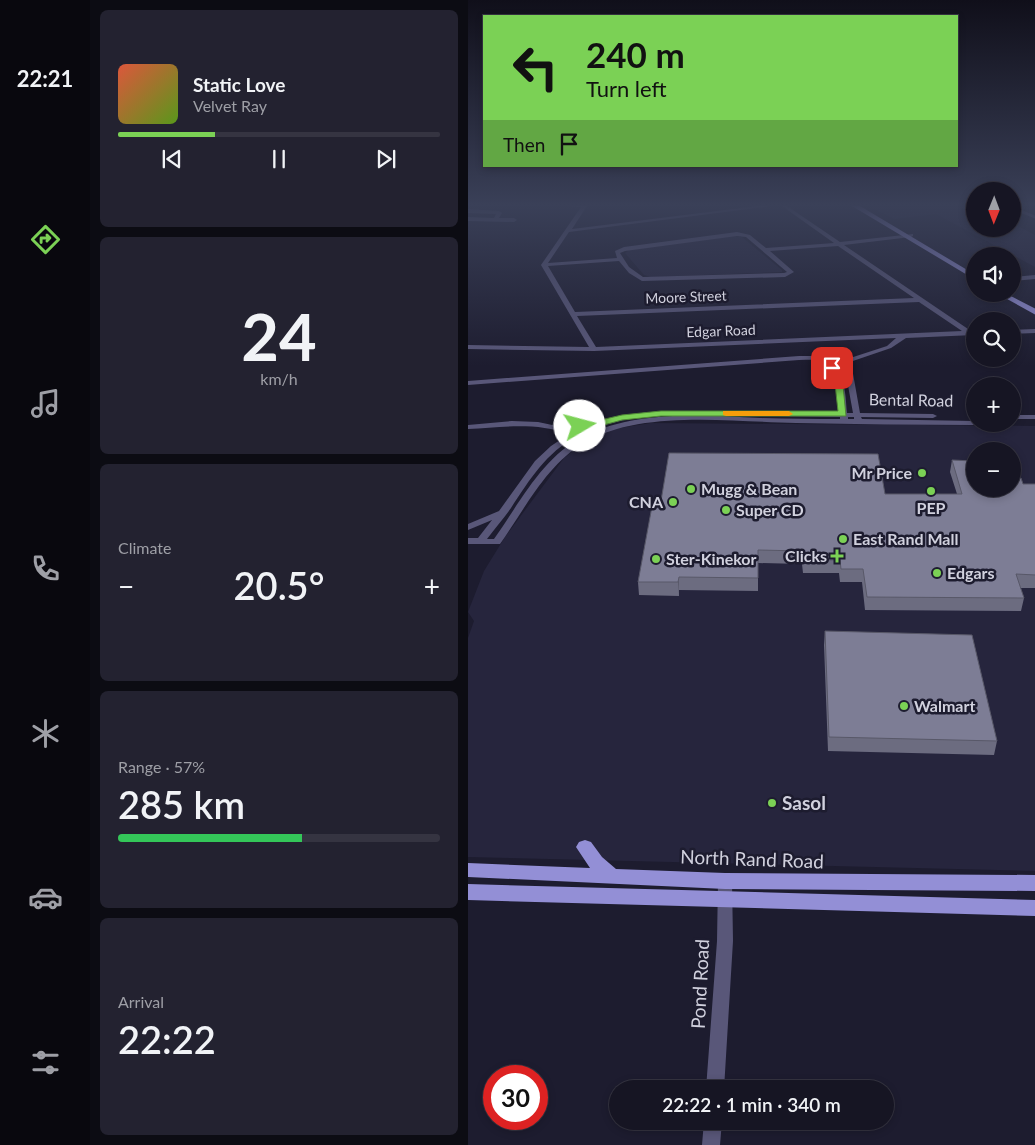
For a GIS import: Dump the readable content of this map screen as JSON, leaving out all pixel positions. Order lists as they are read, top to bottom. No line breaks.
{"streets":{"main road":["North Rand Road"],"street":["Moore Street","Edgar Road","Bental Road","Pond Road"]},"crossings":[["North Rand Road","Pond Road"]],"places":{"other":["Mr Price","Mugg & Bean","PEP","CNA","Super CD","East Rand Mall","Ster-Kinekor","Edgars","Walmart","Sasol"],"health":["Clicks"]},"north":"bottom","page":{"tabs":"22:21","turn":["240 m","Turn left"],"song":["Static Love","Velvet Ray"],"then":"Then","map_buttons":["+","−"],"tile":[["24","km/h"],"Climate",["Range · 57%","285 km"],["Arrival","22:22"]],"heat":["−","20.5°","+"],"limit":"30","trip":"22:22 · 1 min · 340 m"}}
